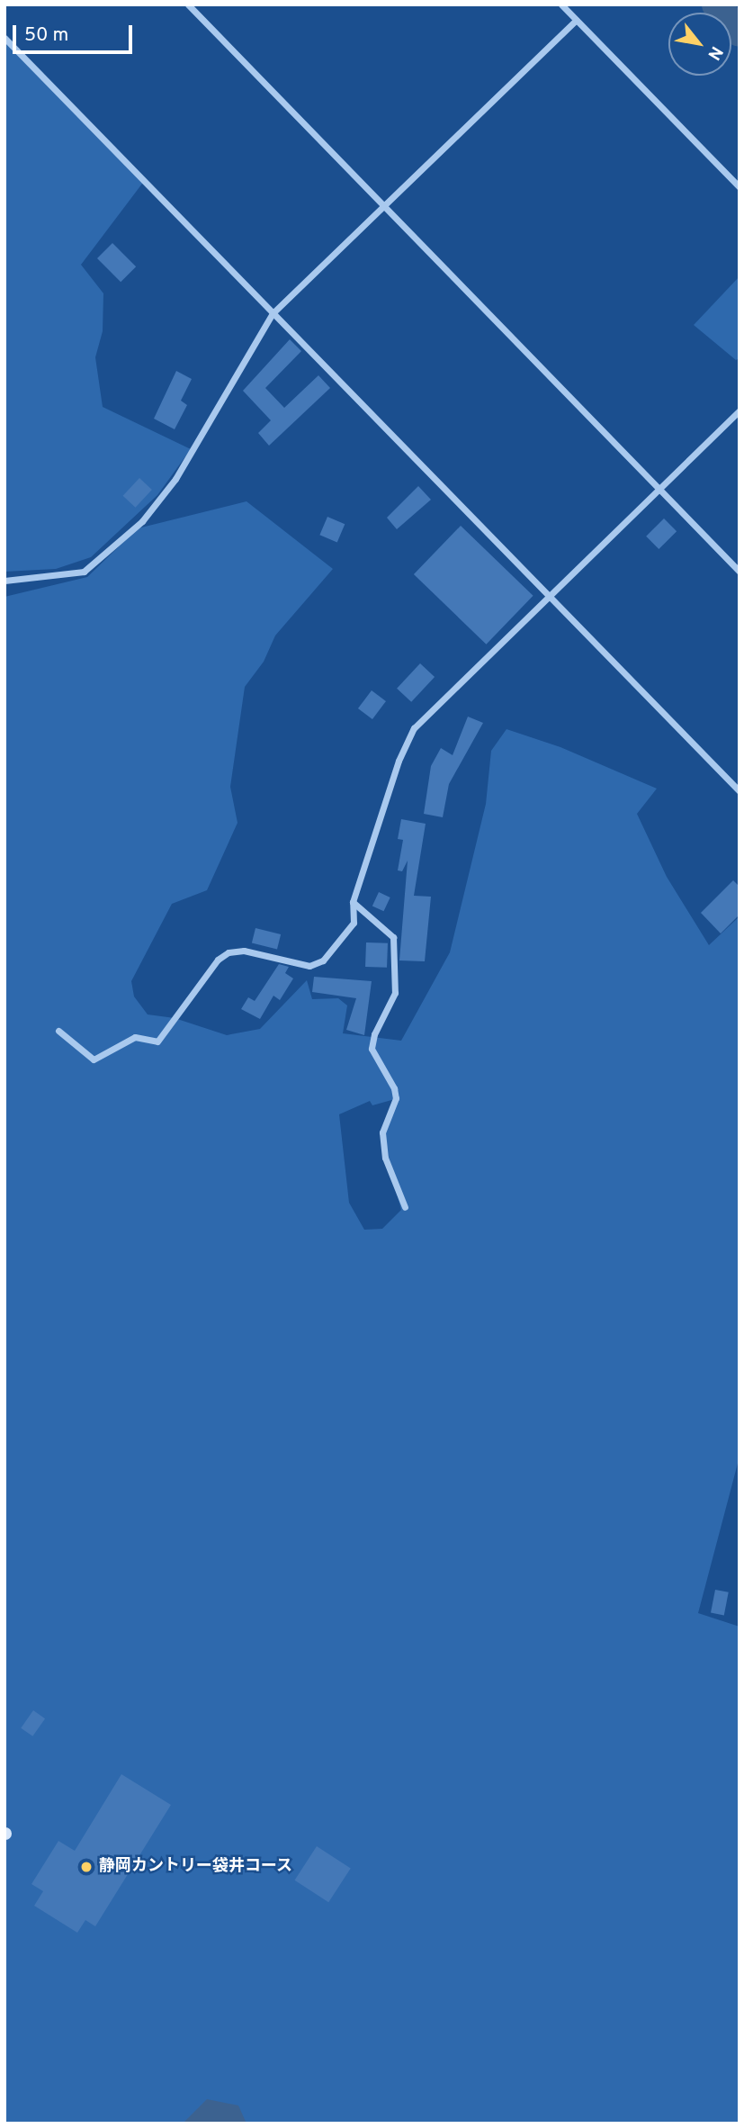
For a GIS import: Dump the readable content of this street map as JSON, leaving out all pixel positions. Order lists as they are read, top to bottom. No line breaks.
{"places":["静岡カントリー袋井コース"],"scale_bar":"50 m","north":"bottom right"}
